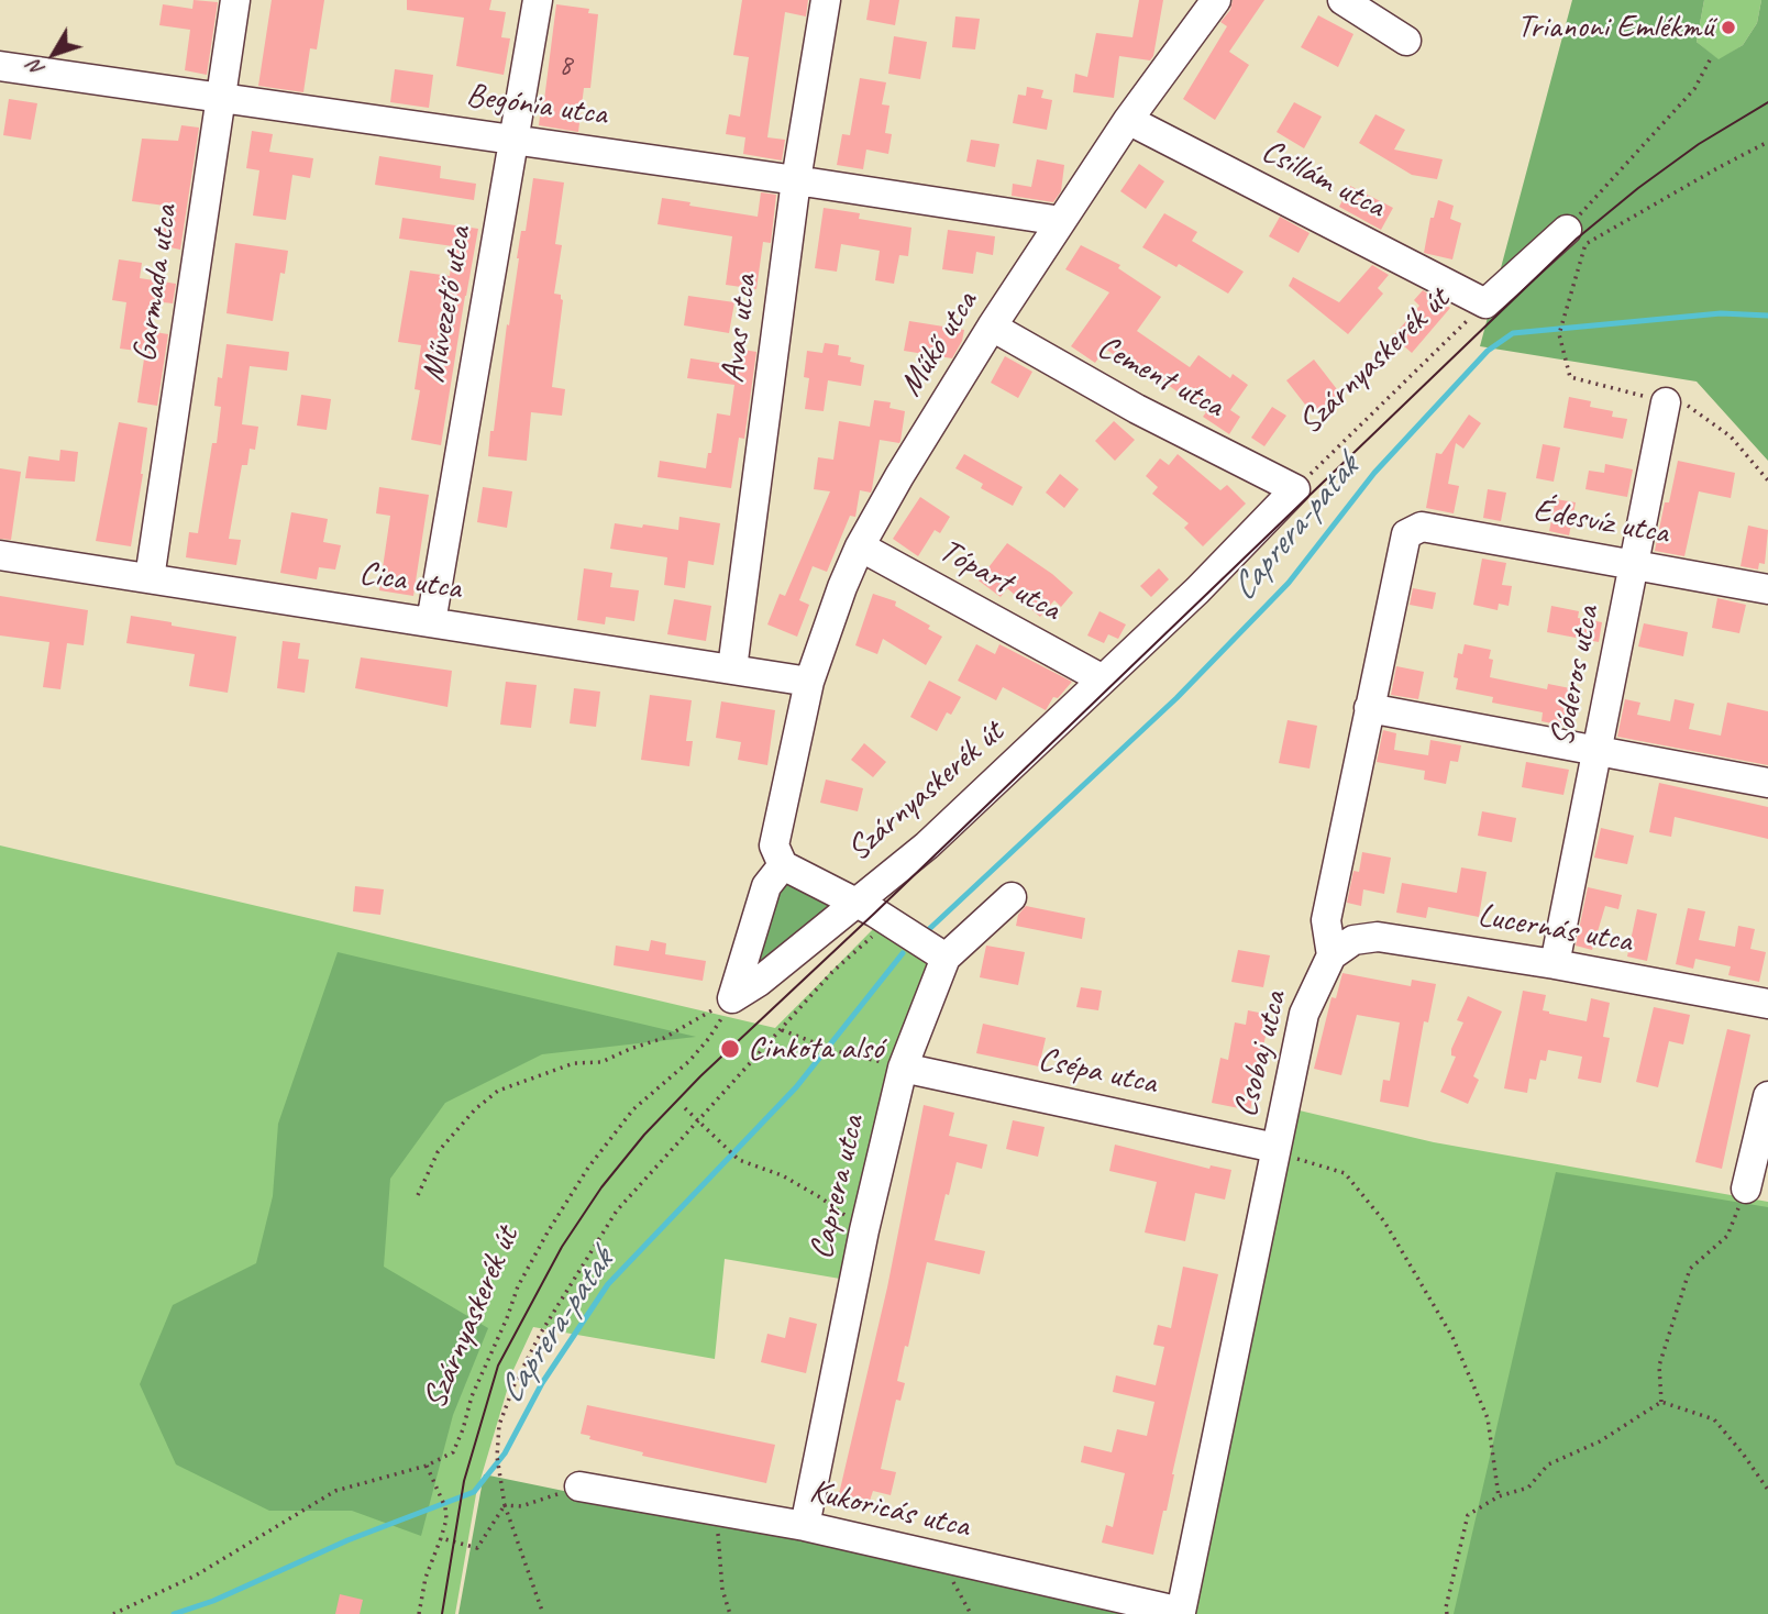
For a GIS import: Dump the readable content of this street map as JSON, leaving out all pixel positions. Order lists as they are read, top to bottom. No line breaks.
{"streets":{"street":["Begónia utca","Csillám utca","Garmada utca","Művezető utca","Avas utca","Műkő utca","Szárnyaskerék út","Cement utca","Édesvíz utca","Tópart utca","Cica utca","Sóderos utca","Lucernás utca","Csobaj utca","Csépa utca","Caprera utca","Kukoricás utca"]},"crossings":[["Begónia utca","Garmada utca"],["Begónia utca","Művezető utca"],["Begónia utca","Avas utca"],["Begónia utca","Műkő utca"],["Csillám utca","Műkő utca"],["Csillám utca","Szárnyaskerék út"],["Garmada utca","Cica utca"],["Művezető utca","Cica utca"],["Avas utca","Cica utca"],["Műkő utca","Cement utca"],["Műkő utca","Tópart utca"],["Műkő utca","Cica utca"],["Szárnyaskerék út","Cement utca"],["Szárnyaskerék út","Tópart utca"],["Édesvíz utca","Sóderos utca"],["Sóderos utca","Lucernás utca"],["Lucernás utca","Csobaj utca"],["Csobaj utca","Csépa utca"],["Csobaj utca","Kukoricás utca"],["Csépa utca","Caprera utca"],["Caprera utca","Kukoricás utca"]],"water":["Caprera-patak"],"places":["Trianoni Emlékmű","Cinkota alsó"],"house_numbers":["8"],"north":"bottom left"}
